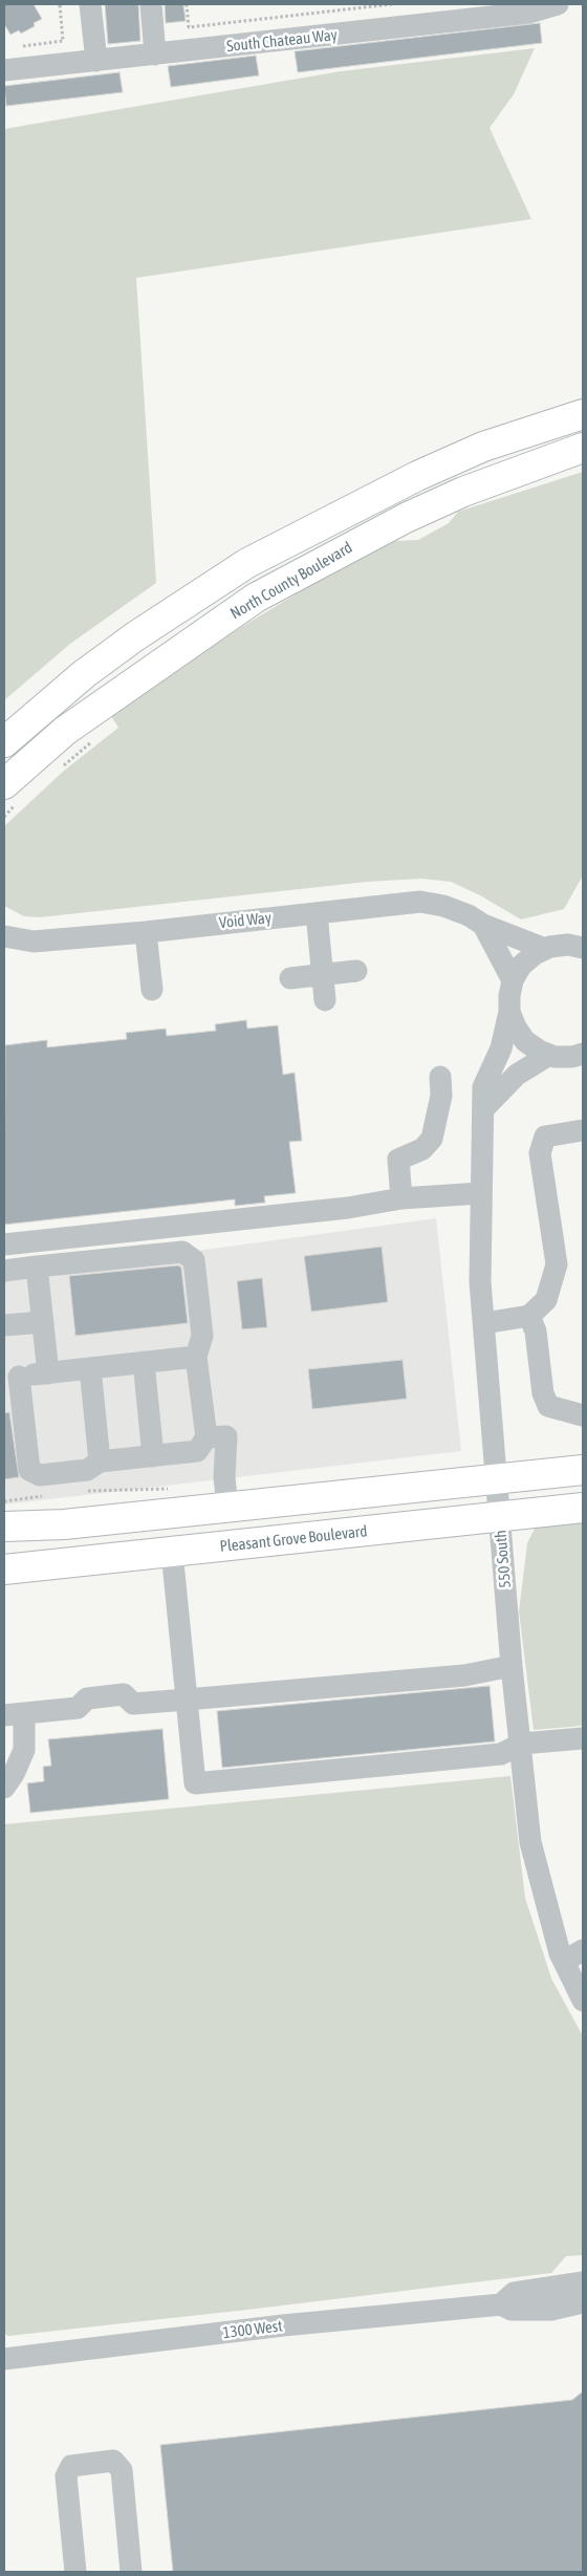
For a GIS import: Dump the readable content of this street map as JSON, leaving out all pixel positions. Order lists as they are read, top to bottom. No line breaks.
{"streets":{"main road":["North County Boulevard","Pleasant Grove Boulevard"],"street":["South Chateau Way","Void Way","550 South","1300 West"]},"crossings":[["Pleasant Grove Boulevard","550 South"]]}
